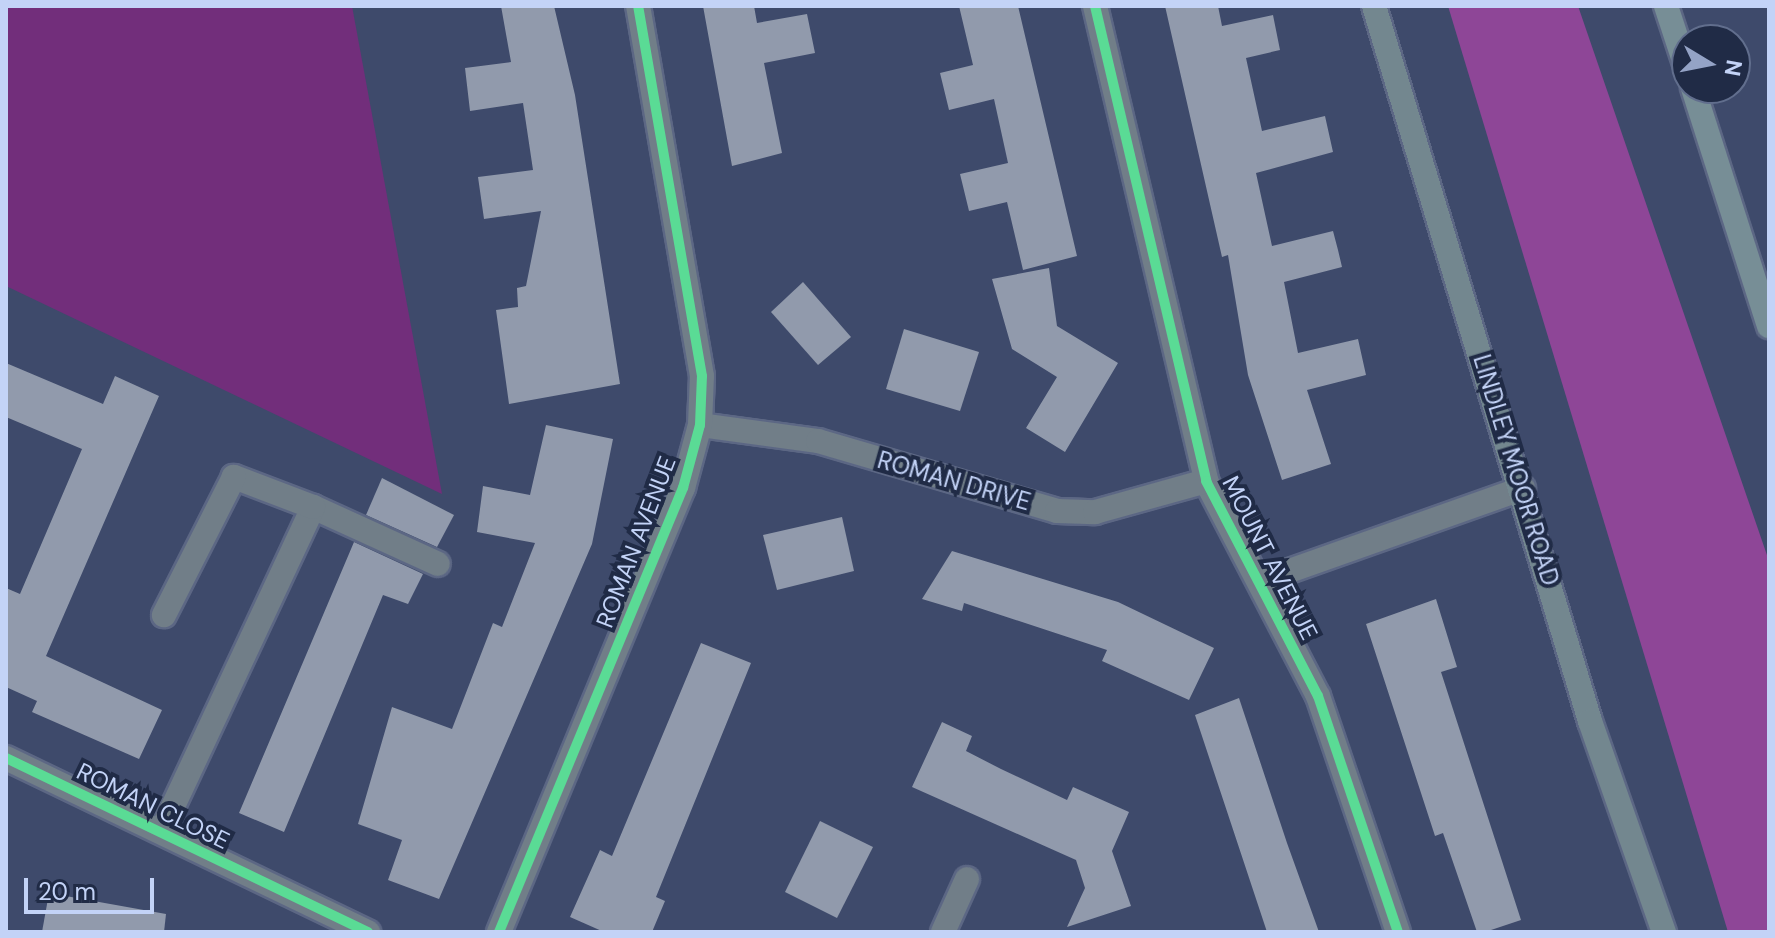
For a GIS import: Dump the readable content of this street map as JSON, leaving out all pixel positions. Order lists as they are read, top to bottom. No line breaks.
{"streets":{"main road":["LINDLEY MOOR ROAD"],"street":["ROMAN DRIVE","ROMAN AVENUE","MOUNT AVENUE","ROMAN CLOSE"]},"crossings":[["ROMAN DRIVE","ROMAN AVENUE"],["ROMAN DRIVE","MOUNT AVENUE"]],"scale_bar":"20 m","north":"right"}
